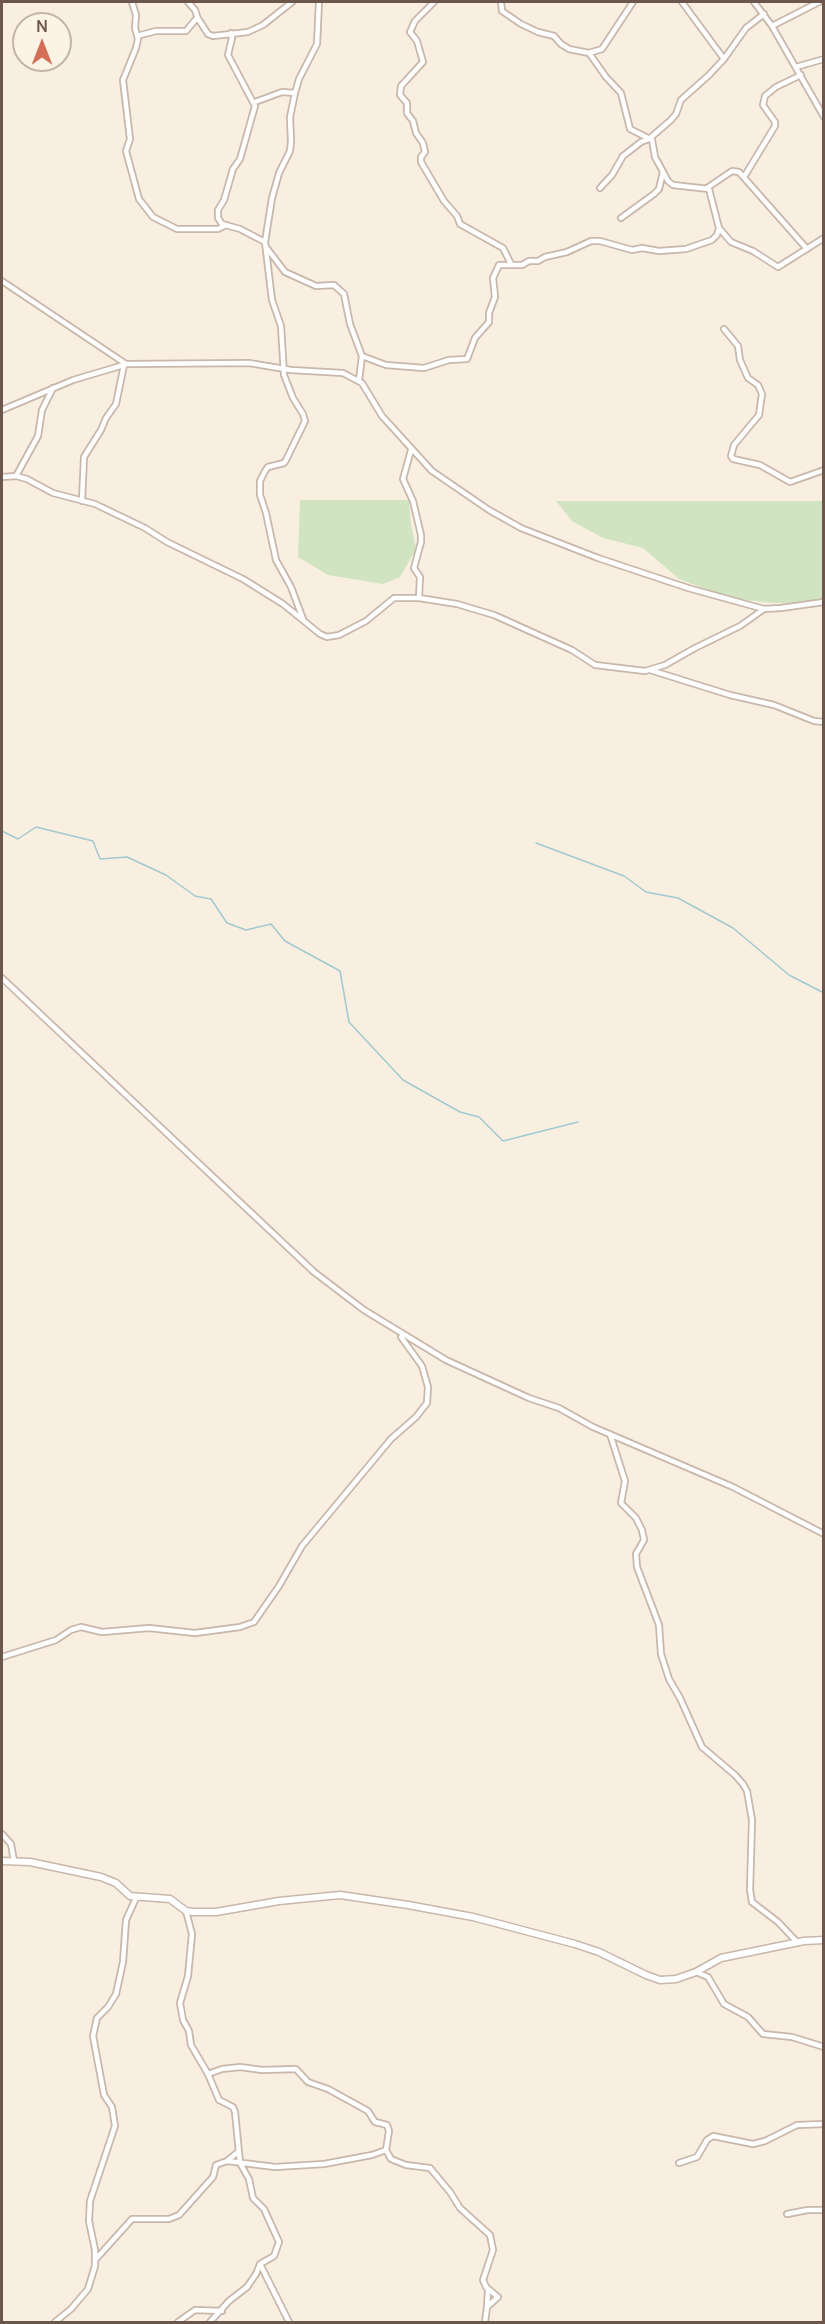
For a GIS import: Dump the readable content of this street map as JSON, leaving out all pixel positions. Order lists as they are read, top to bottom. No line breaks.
{"north":"top"}
